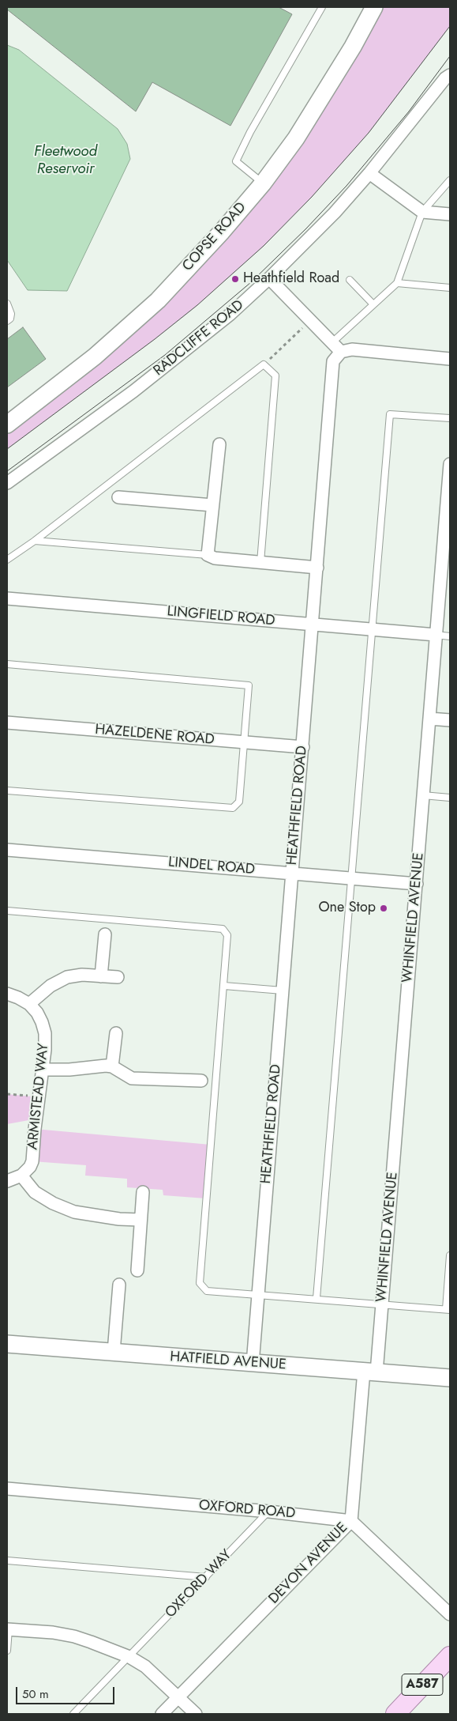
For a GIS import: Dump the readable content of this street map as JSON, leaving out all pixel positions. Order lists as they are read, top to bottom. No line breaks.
{"streets":{"main road":["A587"],"street":["COPSE ROAD","RADCLIFFE ROAD","LINGFIELD ROAD","HAZELDENE ROAD","HEATHFIELD ROAD","LINDEL ROAD","WHINFIELD AVENUE","ARMISTEAD WAY","HATFIELD AVENUE","OXFORD ROAD","DEVON AVENUE"],"lane":["OXFORD WAY"]},"crossings":[["LINGFIELD ROAD","HEATHFIELD ROAD"],["LINGFIELD ROAD","WHINFIELD AVENUE"],["HAZELDENE ROAD","HEATHFIELD ROAD"],["HEATHFIELD ROAD","LINDEL ROAD"],["HEATHFIELD ROAD","HATFIELD AVENUE"],["LINDEL ROAD","WHINFIELD AVENUE"],["WHINFIELD AVENUE","HATFIELD AVENUE"],["WHINFIELD AVENUE","DEVON AVENUE"],["HATFIELD AVENUE","DEVON AVENUE"],["OXFORD ROAD","DEVON AVENUE"],["OXFORD ROAD","OXFORD WAY"]],"water":["Fleetwood Reservoir"],"places":["Heathfield Road","One Stop"],"scale_bar":"50 m"}
